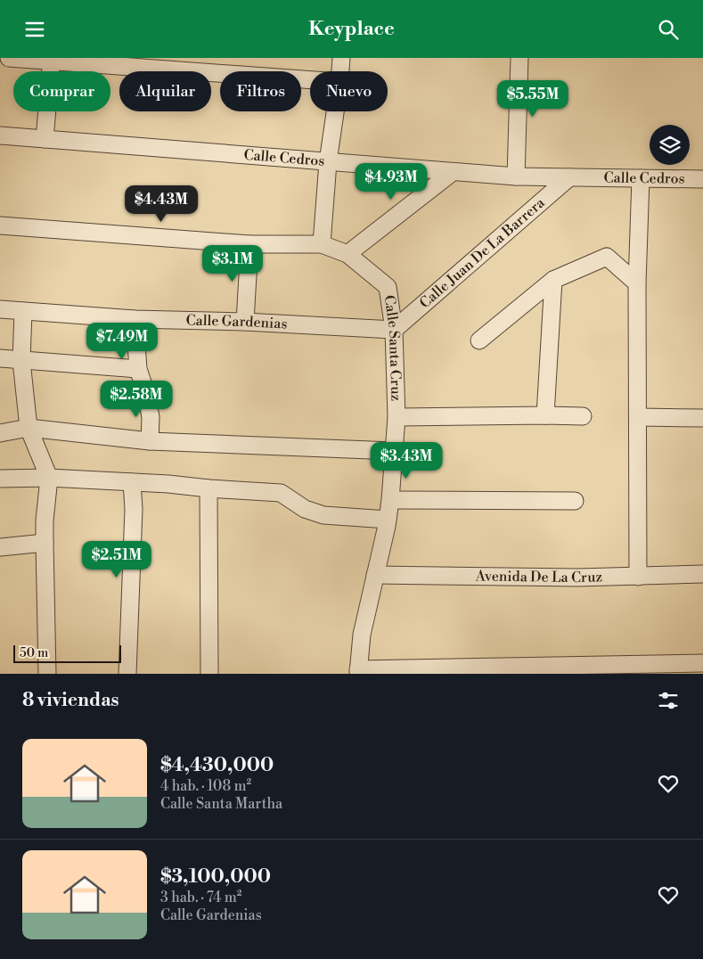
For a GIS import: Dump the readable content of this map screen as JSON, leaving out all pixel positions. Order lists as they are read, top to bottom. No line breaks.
{"streets":{"street":["Calle Cedros","Calle Juan De La Barrera","Calle Gardenias","Calle Santa Cruz","Avenida De La Cruz"]},"crossings":[["Calle Cedros","Calle Juan De La Barrera"],["Calle Juan De La Barrera","Calle Gardenias"],["Calle Juan De La Barrera","Calle Santa Cruz"],["Calle Gardenias","Calle Santa Cruz"],["Calle Santa Cruz","Avenida De La Cruz"]],"scale_bar":"50 m","page":{"header":"Keyplace","chip":["Comprar","Alquilar","Filtros","Nuevo"],"price":["$5.55M","$4.93M","$4.43M","$3.1M","$7.49M","$2.58M","$3.43M","$2.51M"],"scale":"50 m","heading":"8 viviendas","list":[{"name":"$4,430,000","note":"4 hab. · 108 m² · Calle Santa Martha"},{"name":"$3,100,000","note":"3 hab. · 74 m² · Calle Gardenias"}]}}
